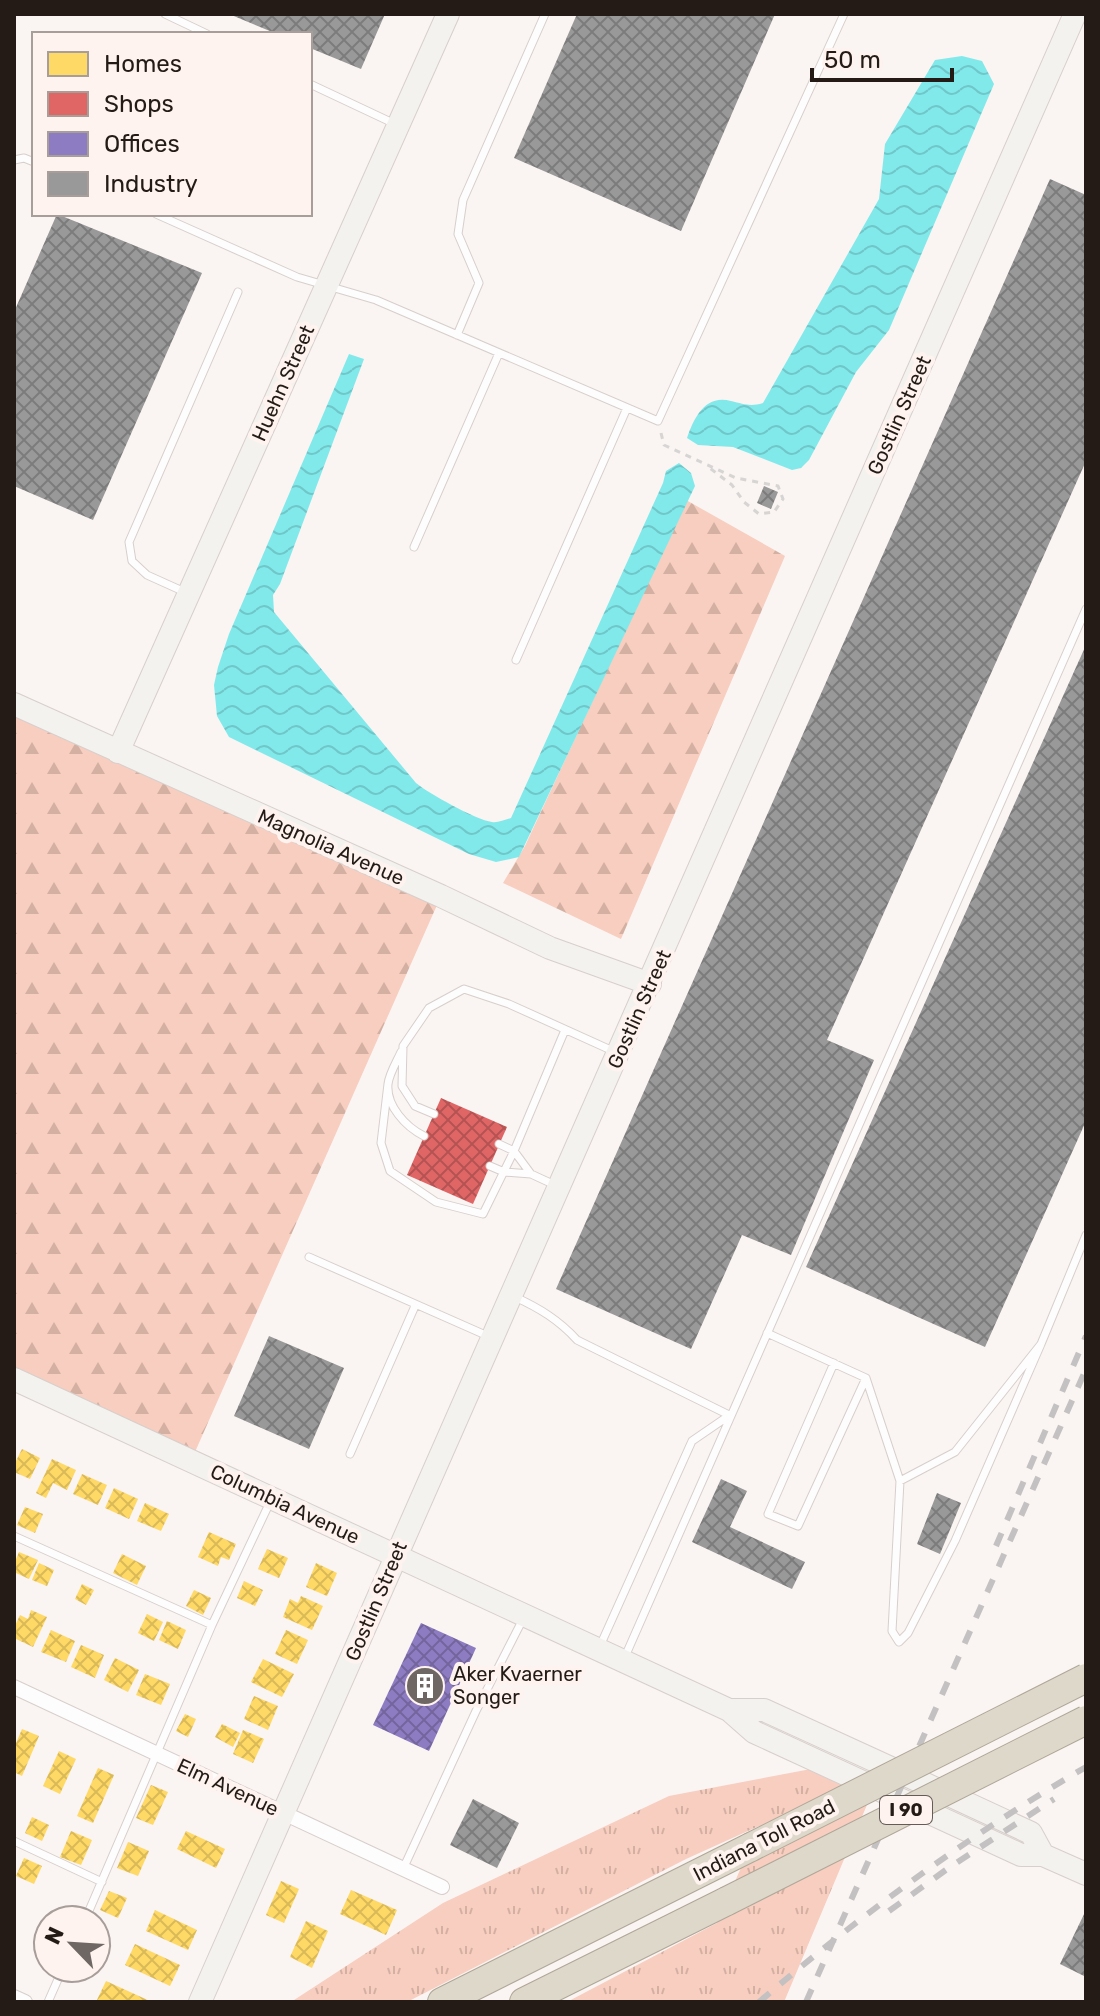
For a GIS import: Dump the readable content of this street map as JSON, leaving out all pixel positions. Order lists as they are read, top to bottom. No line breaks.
{"streets":{"highway":["I 90","Indiana Toll Road"],"street":["Huehn Street","Gostlin Street","Magnolia Avenue","Columbia Avenue","Elm Avenue"]},"crossings":[["Huehn Street","Magnolia Avenue"],["Gostlin Street","Magnolia Avenue"],["Gostlin Street","Columbia Avenue"],["Gostlin Street","Elm Avenue"]],"places":{"building":["Aker Kvaerner Songer"]},"legend":["Homes","Shops","Offices","Industry"],"scale_bar":"50 m","north":"top left"}
